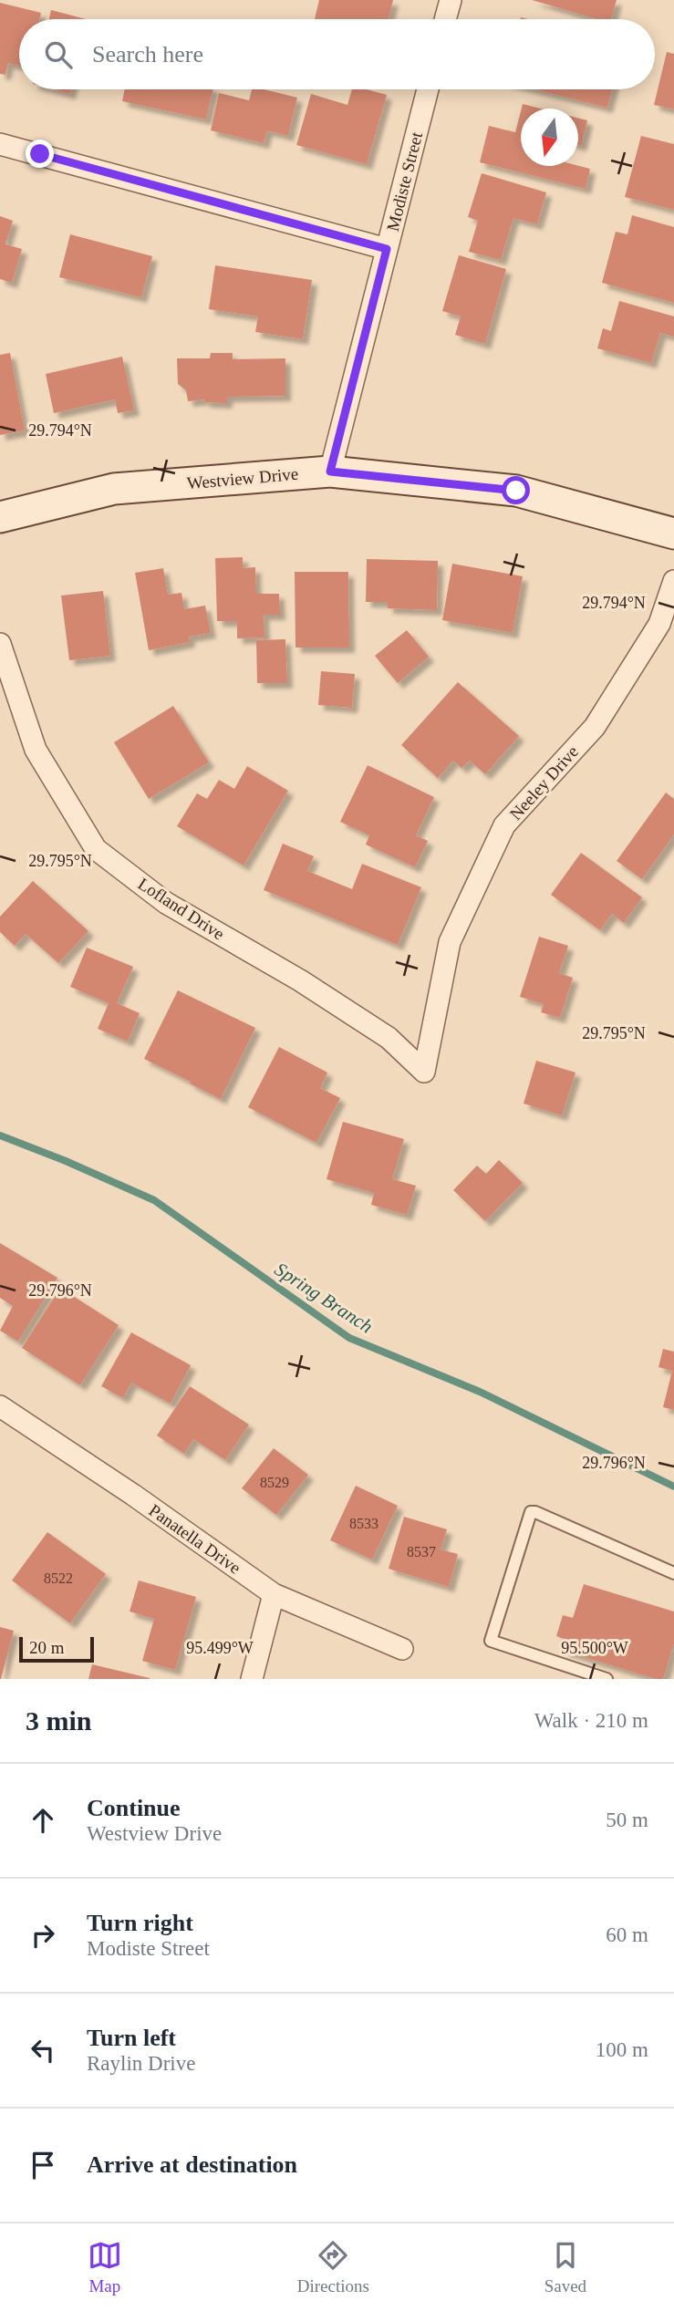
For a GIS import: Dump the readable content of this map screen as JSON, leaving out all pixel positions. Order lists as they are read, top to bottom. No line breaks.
{"streets":{"main road":["Westview Drive"],"street":["Modiste Street","Neeley Drive","Lofland Drive","Panatella Drive"]},"crossings":[["Modiste Street","Westview Drive"],["Neeley Drive","Lofland Drive"]],"water":["Spring Branch"],"house_numbers":["8529","8533","8537","8522"],"scale_bar":"20 m","north":"bottom","page":{"search":"Search here","scale":"20 m","heading":["3 min","Walk · 210 m"],"list":[["Continue","Westview Drive","50 m"],["Turn right","Modiste Street","60 m"],["Turn left","Raylin Drive","100 m"],"Arrive at destination"],"nav":["Map","Directions","Saved"]},"coordinates":["29.794°N","29.795°N","29.796°N","95.499°W","95.500°W"]}
